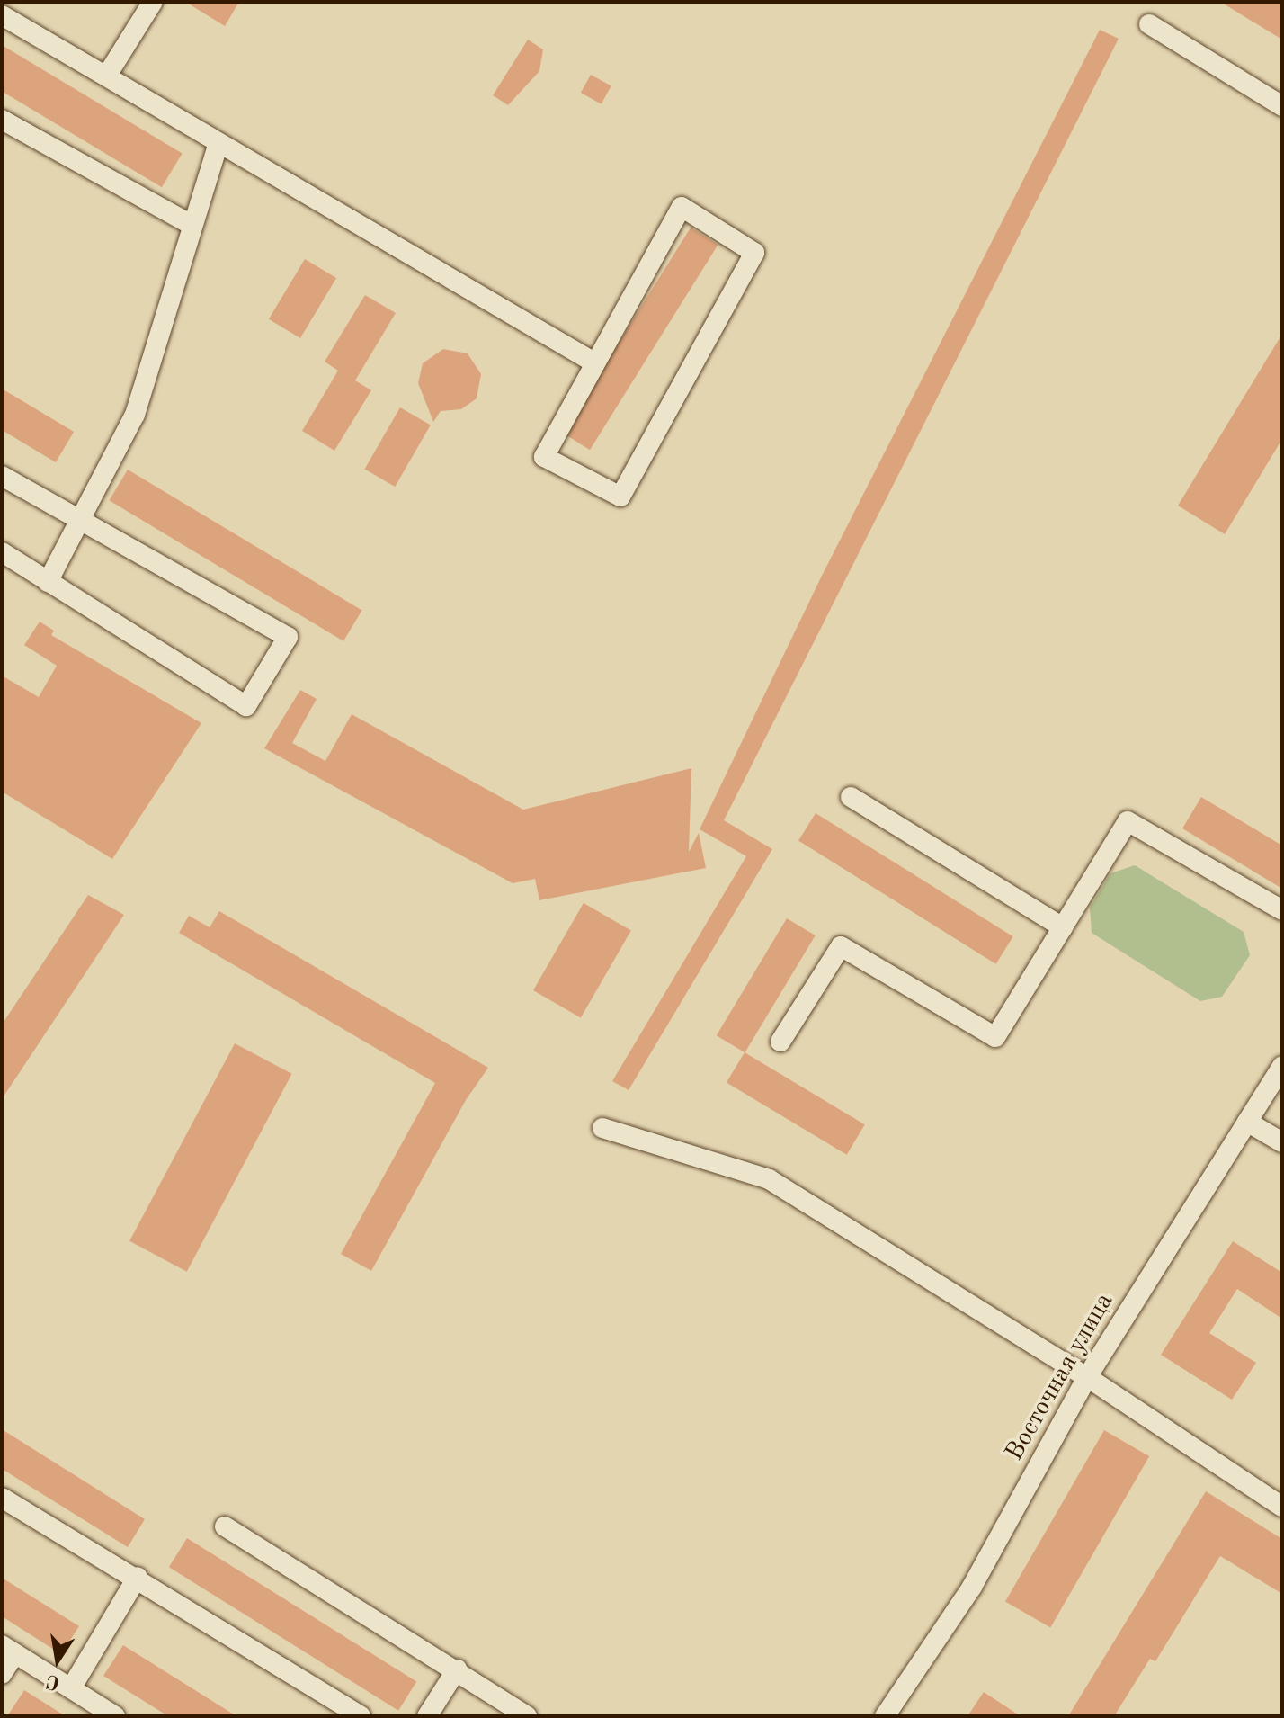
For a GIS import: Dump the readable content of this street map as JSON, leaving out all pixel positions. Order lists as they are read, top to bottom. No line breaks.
{"streets":{"street":["Восточная улица"]},"north":"bottom"}
